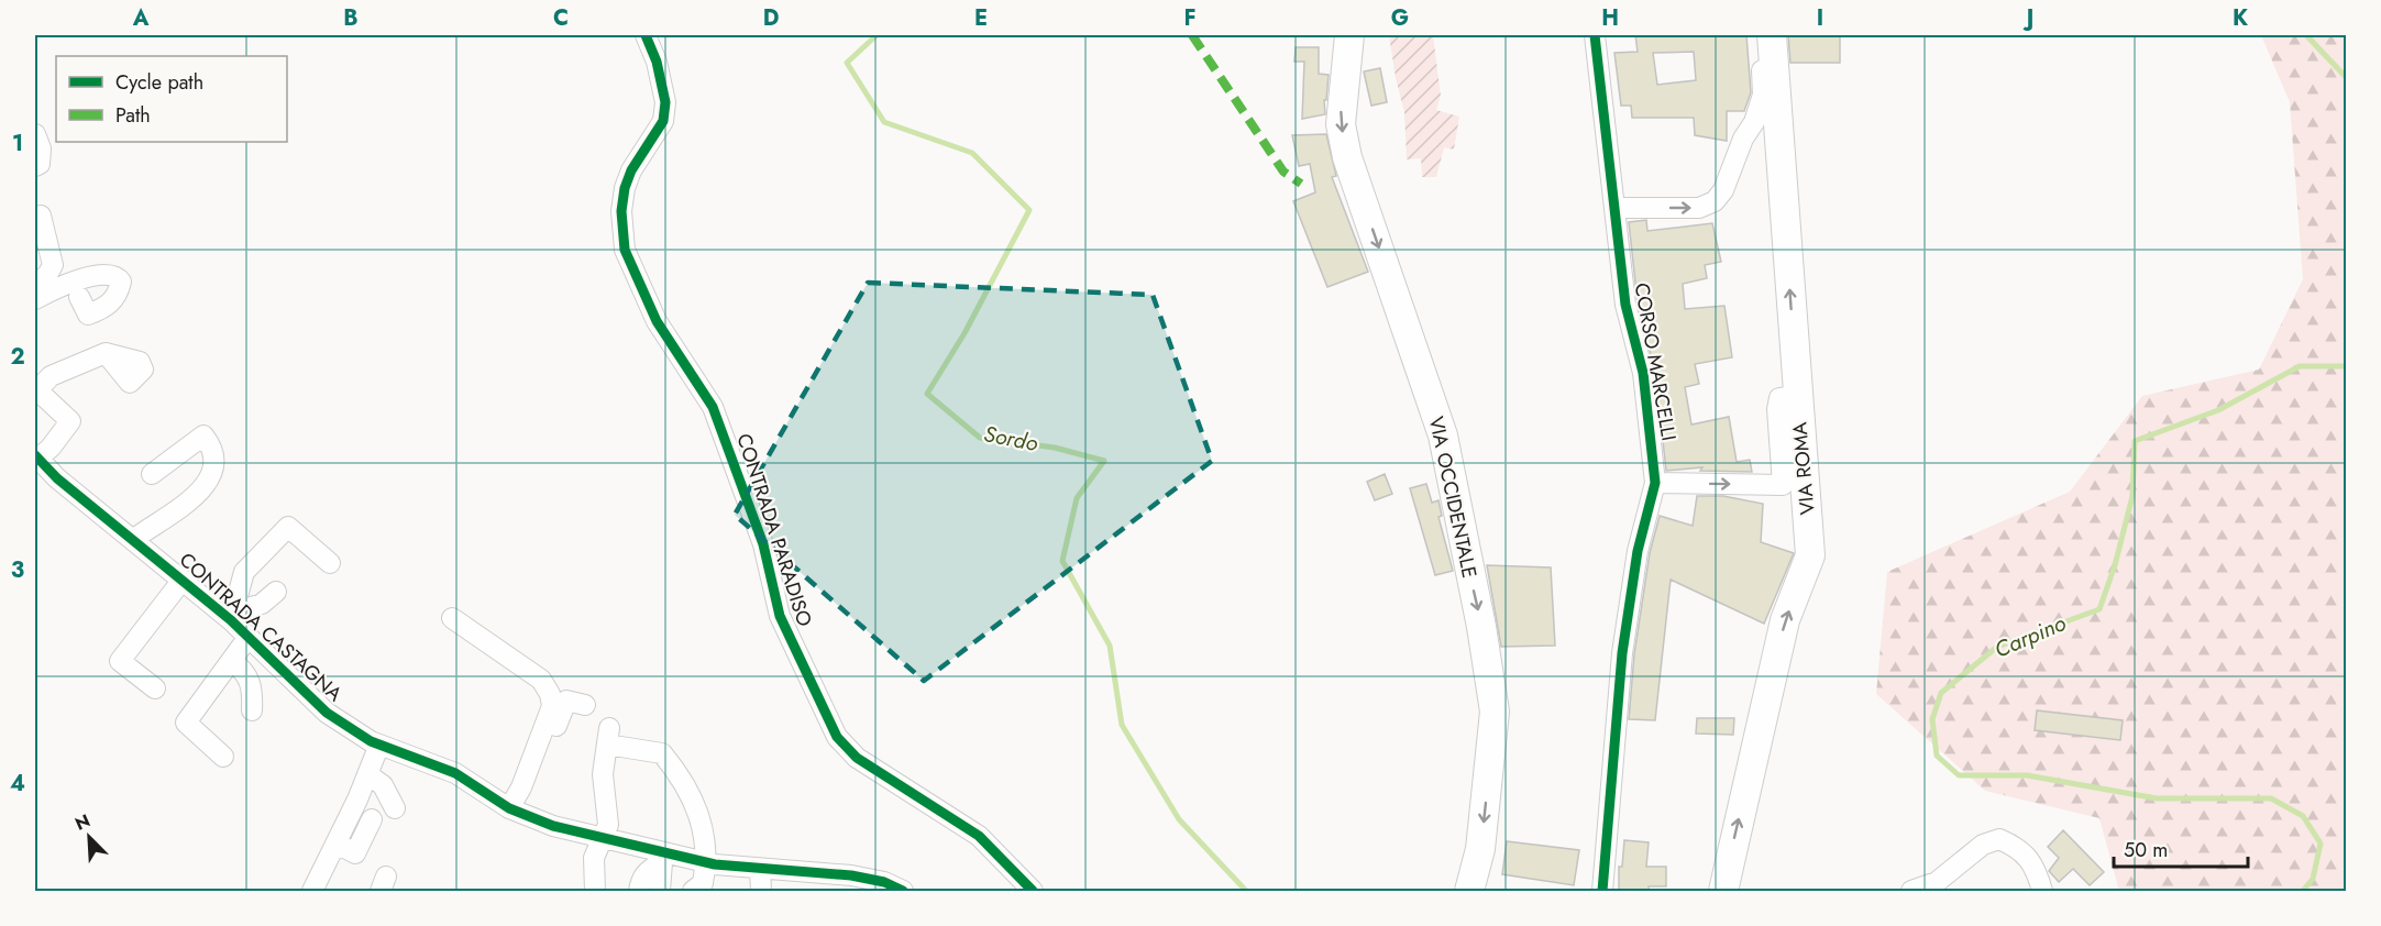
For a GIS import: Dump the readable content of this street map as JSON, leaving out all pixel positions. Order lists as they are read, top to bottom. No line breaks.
{"streets":{"main road":["VIA ROMA","VIA OCCIDENTALE"],"street":["CORSO MARCELLI","CONTRADA PARADISO","CONTRADA CASTAGNA"]},"one_way":["VIA ROMA","VIA OCCIDENTALE"],"water":["Sordo","Carpino"],"legend":["Cycle path","Path"],"scale_bar":"50 m","north":"top left","grid":{"columns":["A","B","C","D","E","F","G","H","I","J","K"],"rows":["1","2","3","4"]}}
